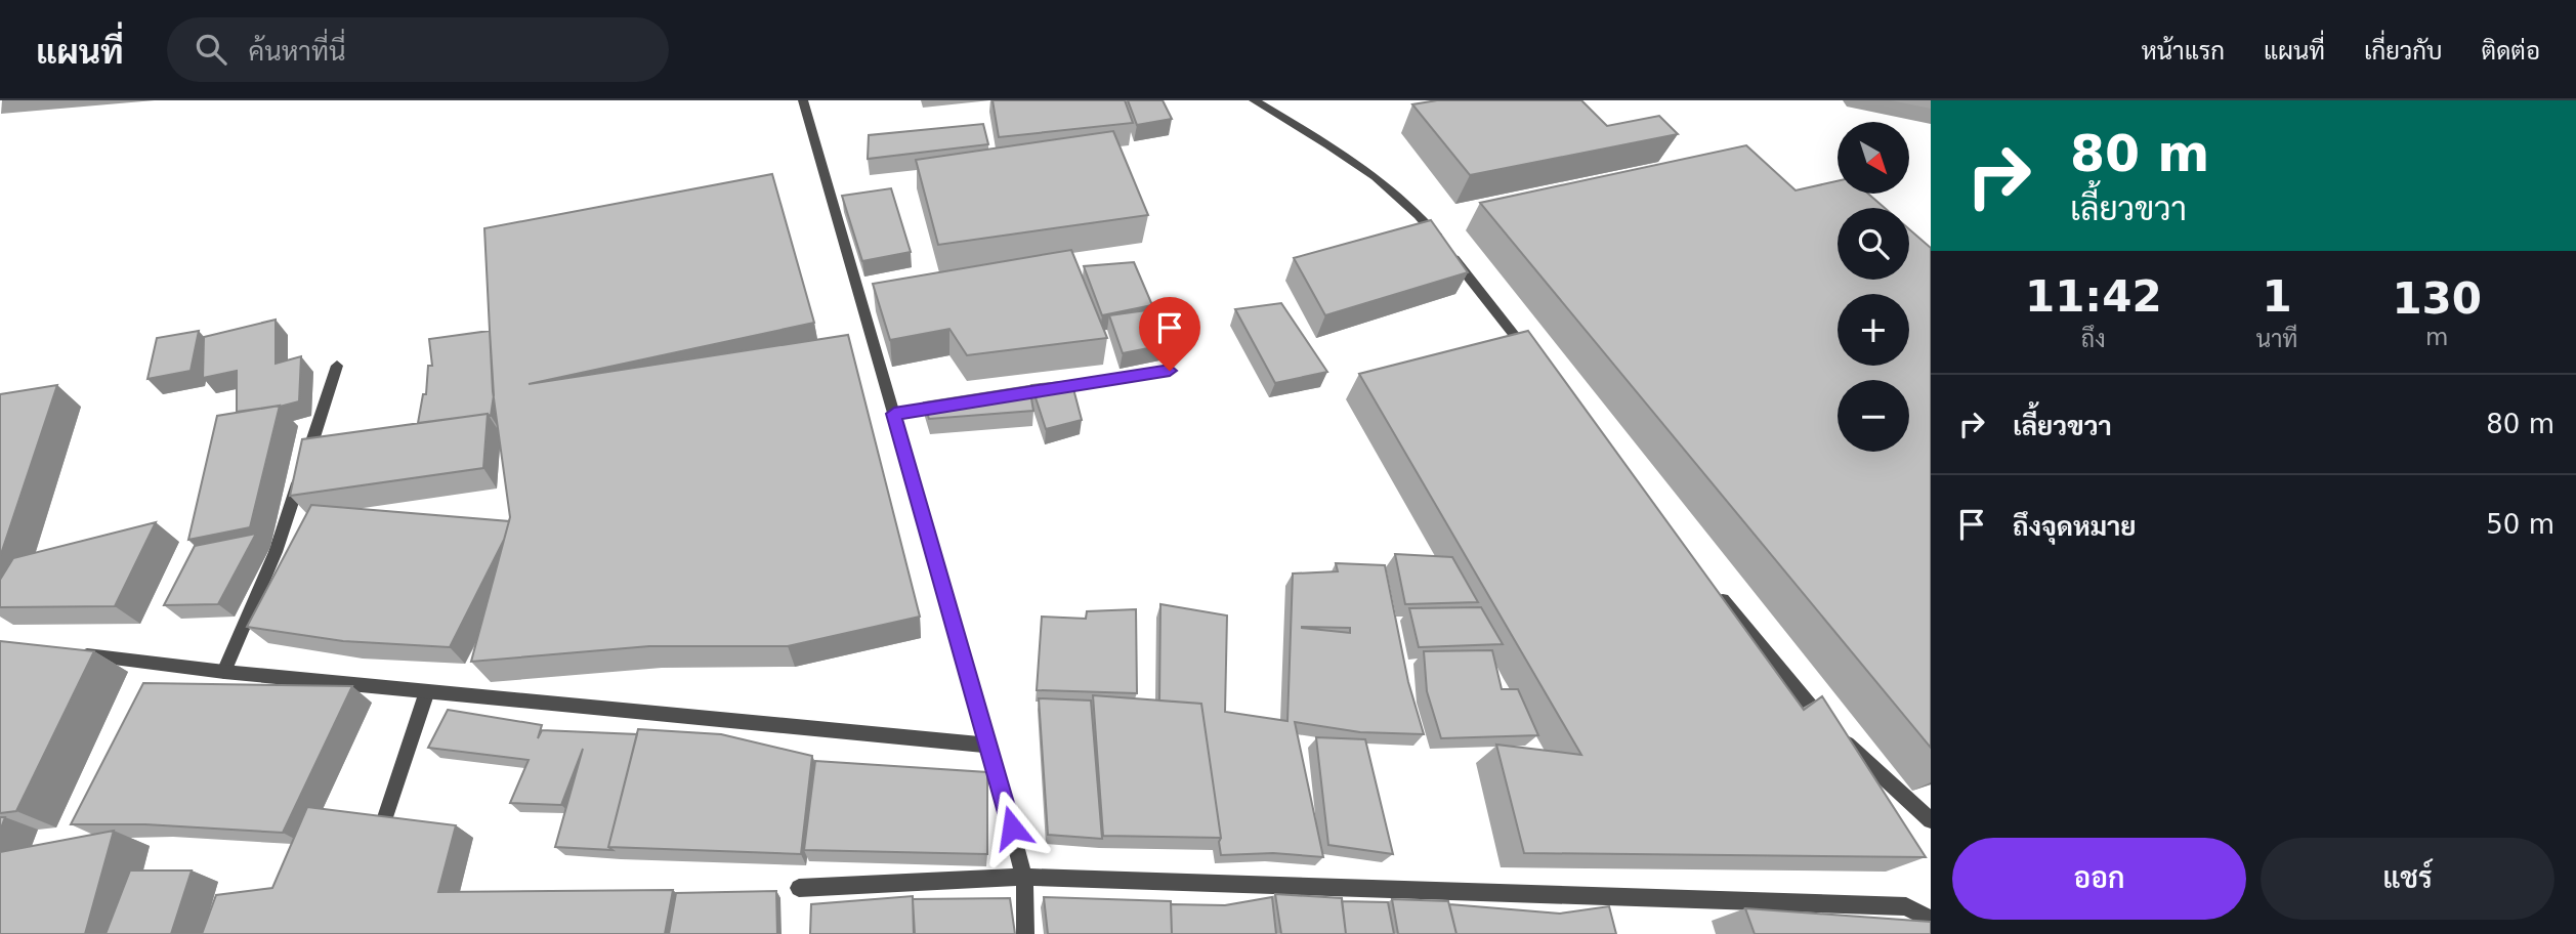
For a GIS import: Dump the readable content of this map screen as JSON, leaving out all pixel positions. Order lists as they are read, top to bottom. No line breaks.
{"north":"bottom right","page":{"header":"แผนที่","search":"ค้นหาที่นี่","nav":["หน้าแรก","แผนที่","เกี่ยวกับ","ติดต่อ"],"turn":["80 m","เลี้ยวขวา"],"map_buttons":["+","−"],"eta":["11:42","ถึง","1","นาที","130","m"],"list":[{"name":"เลี้ยวขวา","value":"80 m"},{"name":"ถึงจุดหมาย","value":"50 m"}],"buttons":["ออก","แชร์"]}}
